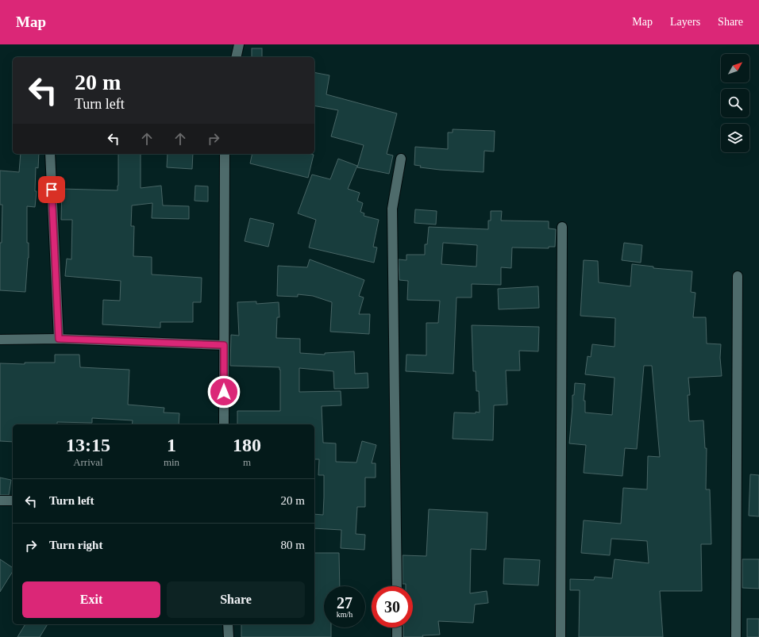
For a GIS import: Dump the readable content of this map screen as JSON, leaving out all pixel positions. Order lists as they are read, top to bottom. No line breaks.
{"north":"top right","page":{"header":"Map","nav":["Map","Layers","Share"],"turn":["20 m","Turn left"],"eta":["13:15","Arrival","1","min","180","m"],"list":[{"name":"Turn left","value":"20 m"},{"name":"Turn right","value":"80 m"}],"buttons":["Exit","Share"],"speed":"27 km/h","limit":"30"}}
